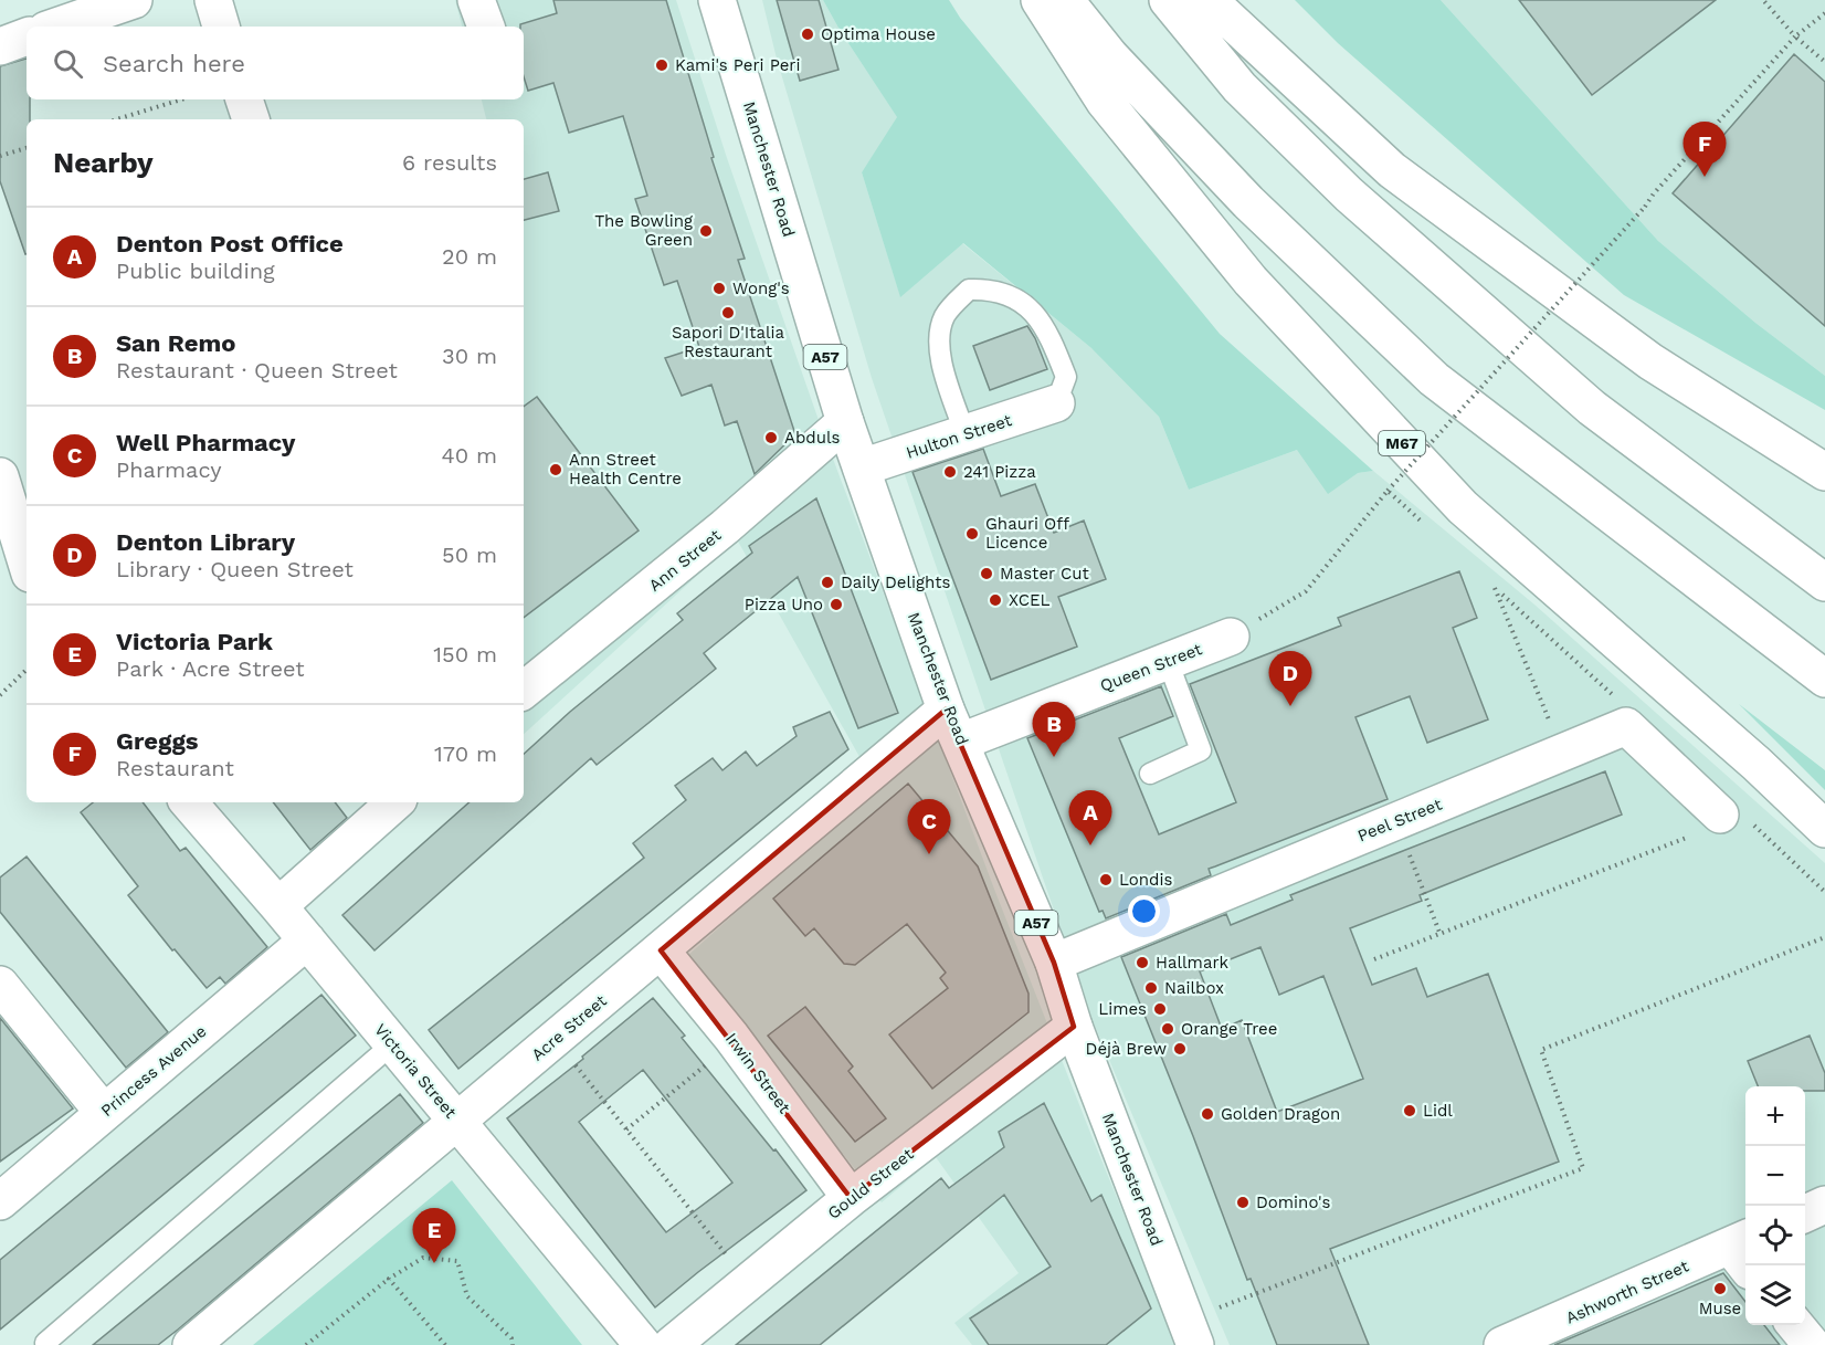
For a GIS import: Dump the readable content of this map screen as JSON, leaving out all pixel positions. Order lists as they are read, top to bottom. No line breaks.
{"streets":{"main road":["Manchester Road","A57","Hulton Street","M67","Ann Street","Queen Street","Peel Street","Acre Street","Princess Avenue","Victoria Street","Irwin Street","Gould Street","Ashworth Street"]},"crossings":[["Manchester Road","Hulton Street"],["Manchester Road","Ann Street"],["Manchester Road","Queen Street"],["Manchester Road","Peel Street"],["Manchester Road","Acre Street"],["Manchester Road","Gould Street"],["Acre Street","Victoria Street"],["Acre Street","Irwin Street"],["Princess Avenue","Victoria Street"],["Irwin Street","Gould Street"]],"places":["Optima House","Kami's Peri Peri","The Bowling Green","Wong's","Sapori D'Italia Restaurant","Abduls","Ann Street Health Centre","241 Pizza","Ghauri Off Licence","Master Cut","Daily Delights","XCEL","Pizza Uno","Londis","Hallmark","Nailbox","Limes","Orange Tree","Déjà Brew","Lidl","Golden Dragon","Domino's","Muse"],"page":{"search":"Search here","heading":["Nearby","6 results"],"pins":["F","D","B","A","C","E"],"list":[{"mark":"A","name":"Denton Post Office","note":"Public building","value":"20 m"},{"mark":"B","name":"San Remo","note":"Restaurant · Queen Street","value":"30 m"},{"mark":"C","name":"Well Pharmacy","note":"Pharmacy","value":"40 m"},{"mark":"D","name":"Denton Library","note":"Library · Queen Street","value":"50 m"},{"mark":"E","name":"Victoria Park","note":"Park · Acre Street","value":"150 m"},{"mark":"F","name":"Greggs","note":"Restaurant","value":"170 m"}],"map_buttons":["+","−"]}}
